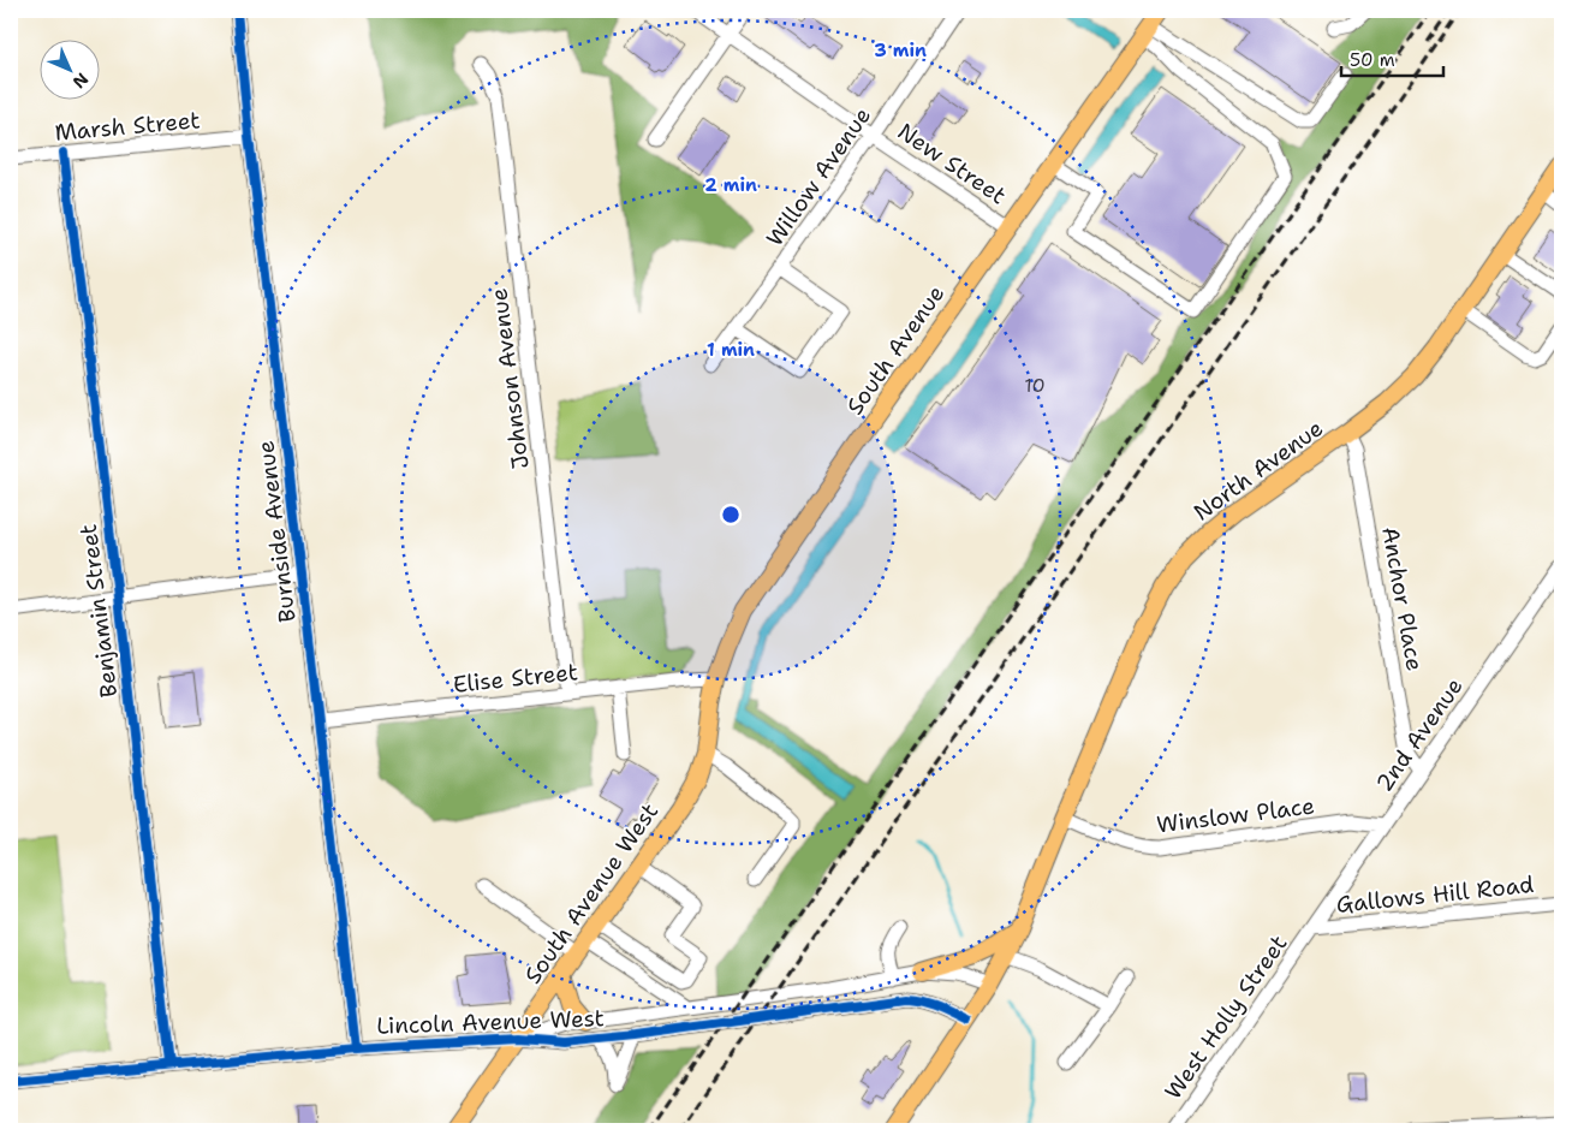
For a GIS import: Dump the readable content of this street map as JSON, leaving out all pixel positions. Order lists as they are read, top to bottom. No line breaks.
{"streets":{"main road":["South Avenue","North Avenue","South Avenue West"],"street":["Marsh Street","New Street","Willow Avenue","Johnson Avenue","Burnside Avenue","Anchor Place","Benjamin Street","Elise Street","2nd Avenue","Winslow Place","Gallows Hill Road","West Holly Street","Lincoln Avenue West"]},"crossings":[["Marsh Street","Burnside Avenue"],["Marsh Street","Benjamin Street"],["New Street","Willow Avenue"],["New Street","South Avenue"],["South Avenue","Elise Street"],["South Avenue","South Avenue West"],["Johnson Avenue","Elise Street"],["North Avenue","Anchor Place"],["North Avenue","Winslow Place"],["North Avenue","Lincoln Avenue West"],["Burnside Avenue","Elise Street"],["Burnside Avenue","Lincoln Avenue West"],["Anchor Place","2nd Avenue"],["Benjamin Street","Lincoln Avenue West"],["2nd Avenue","Winslow Place"],["2nd Avenue","Gallows Hill Road"],["2nd Avenue","West Holly Street"],["South Avenue West","Lincoln Avenue West"],["Gallows Hill Road","West Holly Street"]],"house_numbers":["10"],"scale_bar":"50 m","north":"bottom right","rings":["3 min","2 min","1 min"]}
